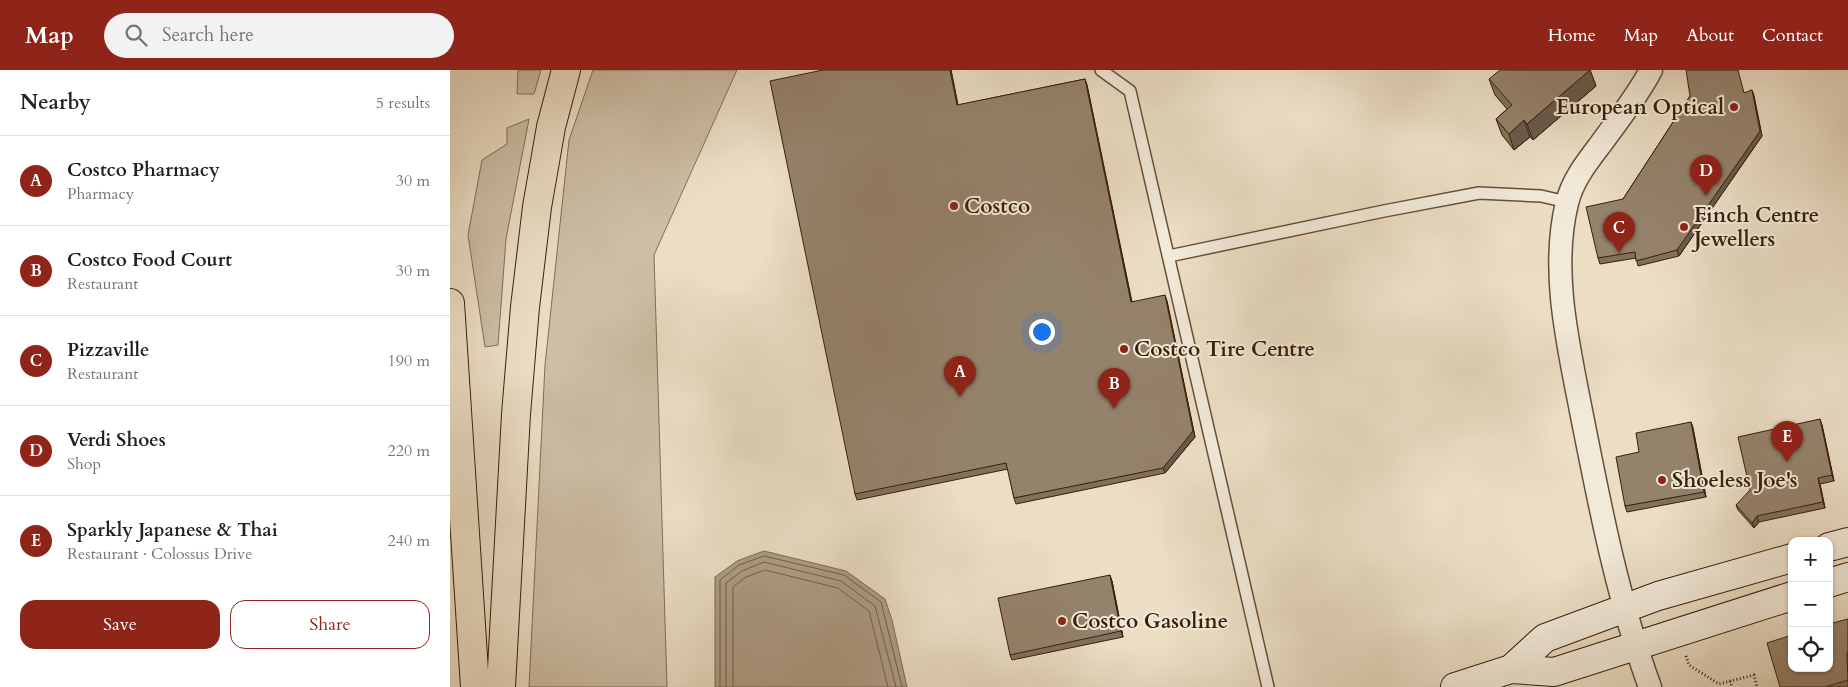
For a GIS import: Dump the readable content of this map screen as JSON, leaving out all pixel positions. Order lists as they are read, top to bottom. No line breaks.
{"places":["European Optical","Costco","Finch Centre Jewellers","Costco Tire Centre","Shoeless Joe's","Costco Gasoline"],"page":{"header":"Map","search":"Search here","nav":["Home","Map","About","Contact"],"heading":["Nearby","5 results"],"list":[{"mark":"A","name":"Costco Pharmacy","note":"Pharmacy","value":"30 m"},{"mark":"B","name":"Costco Food Court","note":"Restaurant","value":"30 m"},{"mark":"C","name":"Pizzaville","note":"Restaurant","value":"190 m"},{"mark":"D","name":"Verdi Shoes","note":"Shop","value":"220 m"},{"mark":"E","name":"Sparkly Japanese & Thai","note":"Restaurant · Colossus Drive","value":"240 m"}],"pins":["D","C","A","B","E"],"map_buttons":["+","−"],"buttons":["Save","Share"]}}
